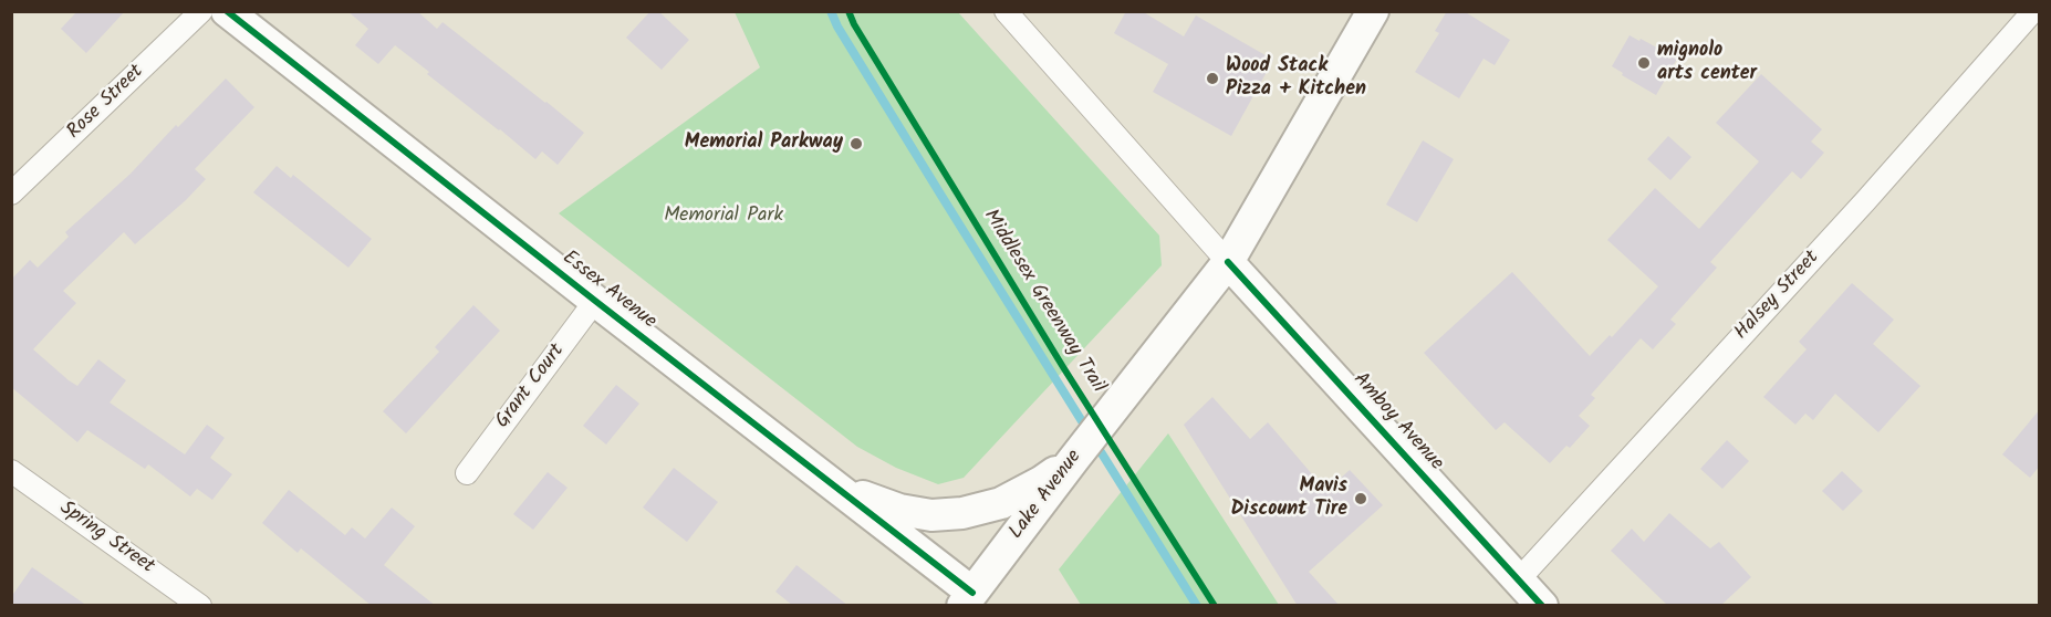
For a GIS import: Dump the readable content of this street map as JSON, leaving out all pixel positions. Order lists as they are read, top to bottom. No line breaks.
{"streets":{"street":["Rose Street","Essex Avenue","Halsey Street","Grant Court","Amboy Avenue","Lake Avenue","Spring Street"],"cycle path":["Middlesex Greenway Trail"]},"crossings":[["Essex Avenue","Grant Court"],["Essex Avenue","Lake Avenue"],["Halsey Street","Amboy Avenue"],["Amboy Avenue","Lake Avenue"]],"parks":["Memorial Park"],"places":["mignolo arts center","Wood Stack Pizza + Kitchen","Memorial Parkway","Mavis Discount Tire"]}
